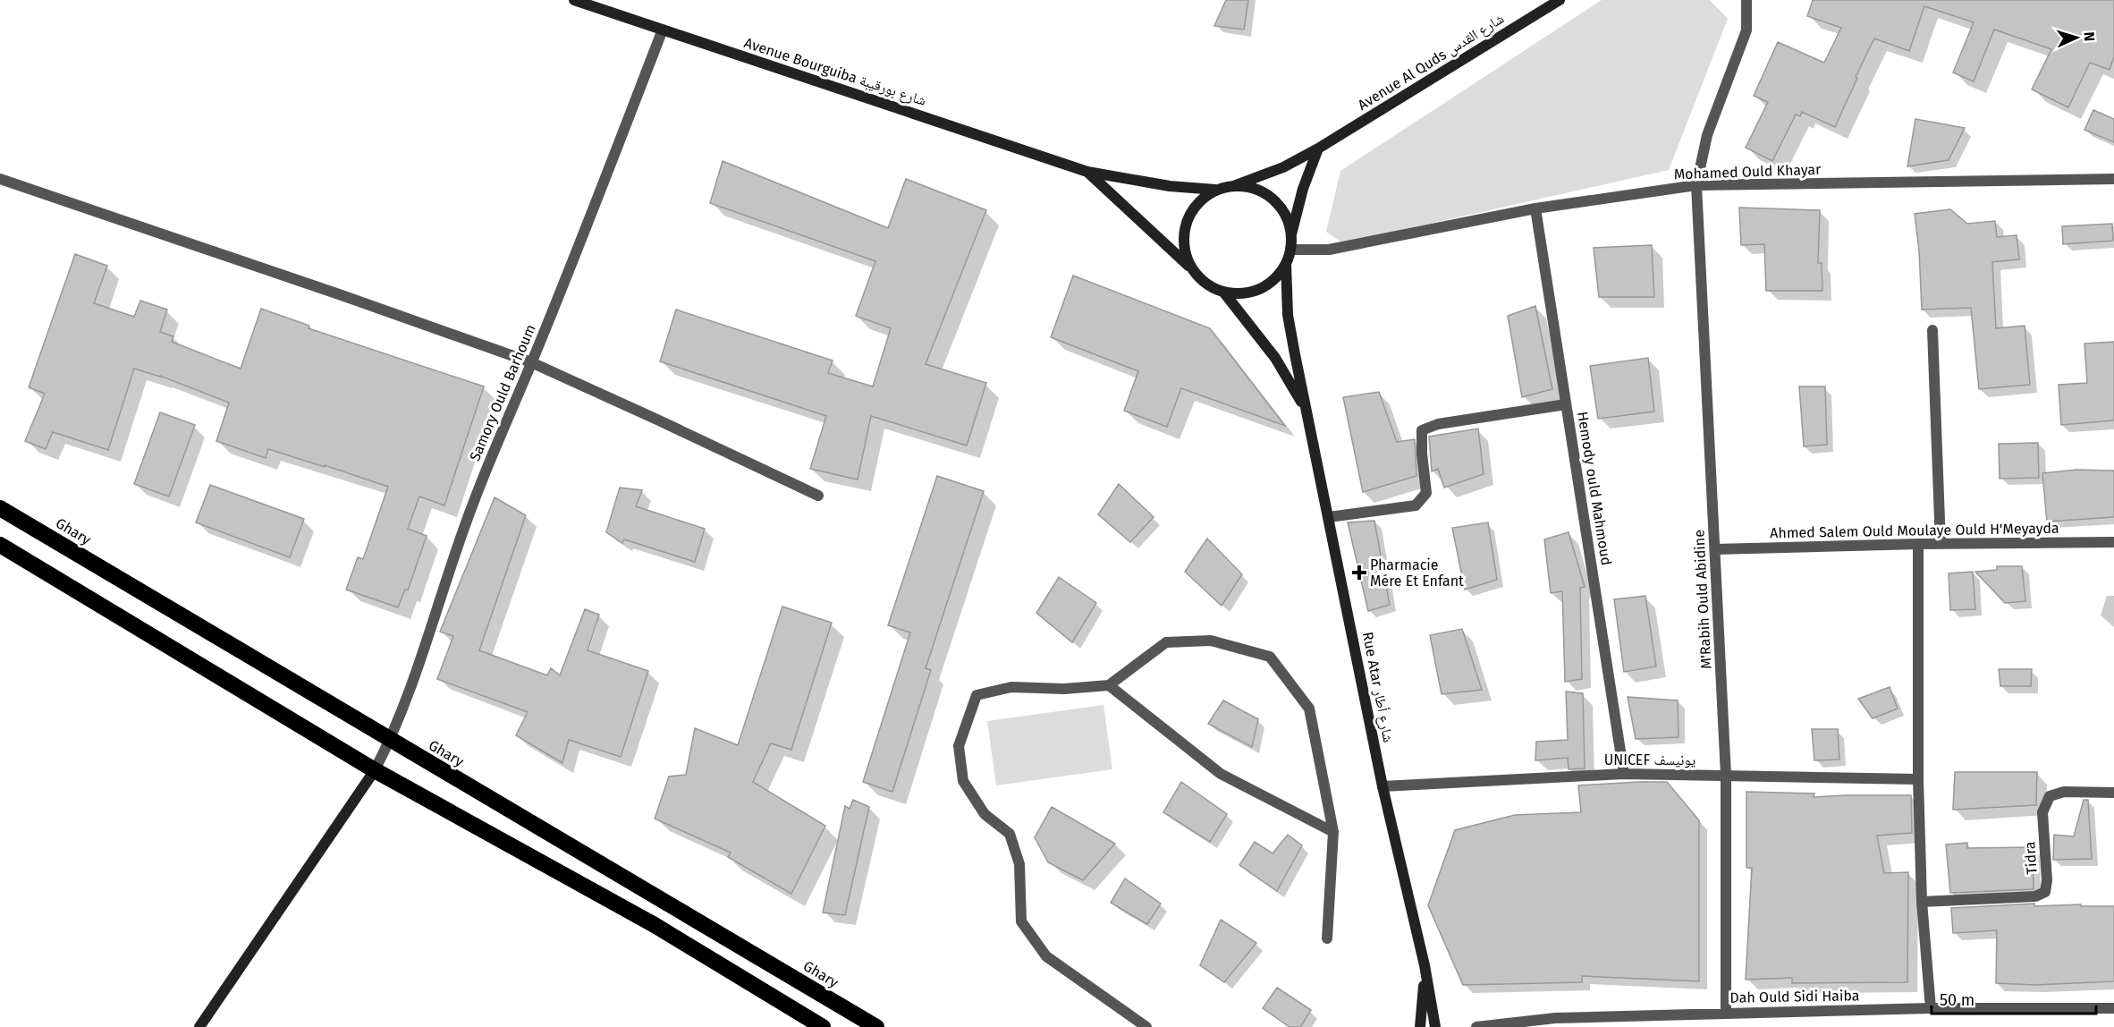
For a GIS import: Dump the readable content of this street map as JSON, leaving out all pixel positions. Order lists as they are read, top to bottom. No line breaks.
{"streets":{"highway":["Ghary"],"street":["Avenue Al Quds شارع القدس","Avenue Bourguiba شارع بورقيبة","Mohamed Ould Khayar","Samory Ould Barhoum","Hemody ould Mahmoud","Ahmed Salem Ould Moulaye Ould H'Meyayda","M'Rabih Ould Abidine","Rue Atar شارع أطار","UNICEF يونيسف","Tidra","Dah Ould Sidi Haiba"]},"crossings":[["Avenue Al Quds شارع القدس","Avenue Bourguiba شارع بورقيبة"],["Avenue Al Quds شارع القدس","Mohamed Ould Khayar"],["Avenue Al Quds شارع القدس","Rue Atar شارع أطار"],["Avenue Bourguiba شارع بورقيبة","Mohamed Ould Khayar"],["Avenue Bourguiba شارع بورقيبة","Samory Ould Barhoum"],["Avenue Bourguiba شارع بورقيبة","Rue Atar شارع أطار"],["Mohamed Ould Khayar","Hemody ould Mahmoud"],["Mohamed Ould Khayar","M'Rabih Ould Abidine"],["Mohamed Ould Khayar","Rue Atar شارع أطار"],["Samory Ould Barhoum","Ghary"],["Hemody ould Mahmoud","UNICEF يونيسف"],["Ahmed Salem Ould Moulaye Ould H'Meyayda","M'Rabih Ould Abidine"],["M'Rabih Ould Abidine","UNICEF يونيسف"],["M'Rabih Ould Abidine","Dah Ould Sidi Haiba"],["Rue Atar شارع أطار","UNICEF يونيسف"]],"places":{"health":["Pharmacie Mére Et Enfant"]},"scale_bar":"50 m","north":"right"}
